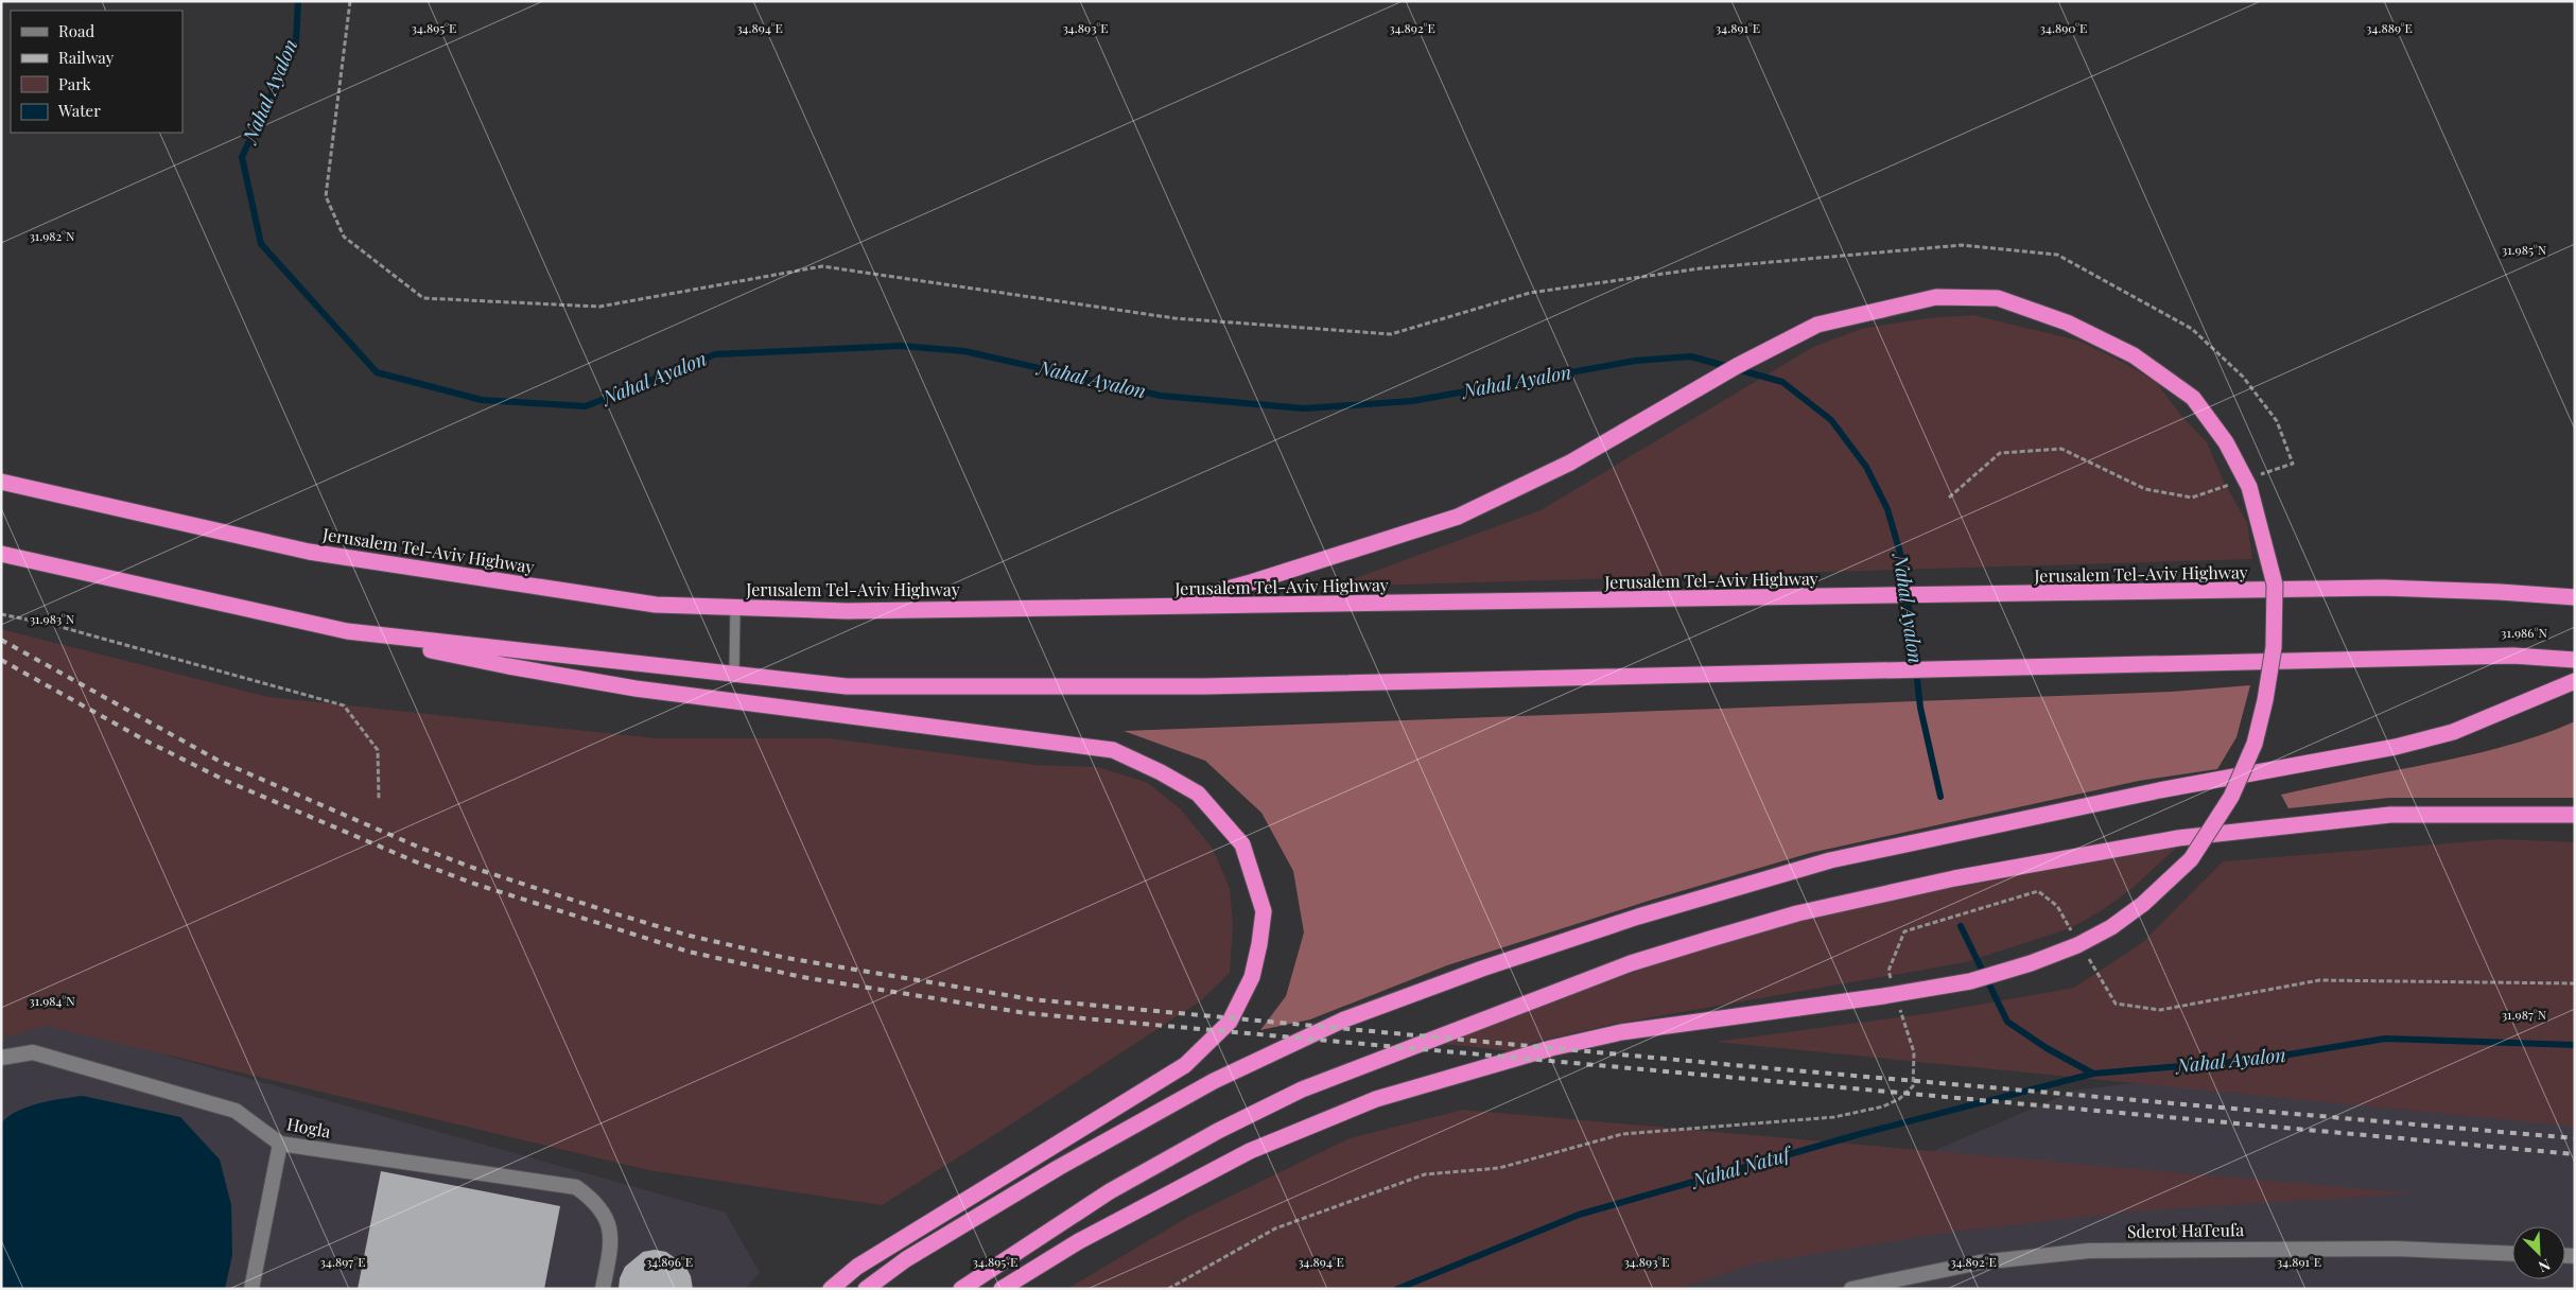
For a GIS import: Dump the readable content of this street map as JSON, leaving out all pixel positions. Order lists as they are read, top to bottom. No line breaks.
{"streets":{"highway":["Jerusalem Tel-Aviv Highway"],"street":["Hogla","Sderot HaTeufa"]},"water":["Nahal Ayalon","Nahal Natuf"],"legend":["Road","Railway","Park","Water"],"north":"bottom right","coordinates":["34.895°E","34.894°E","34.893°E","34.892°E","34.891°E","34.890°E","34.889°E","31.982°N","31.985°N","31.983°N","31.986°N","31.984°N","31.987°N","34.897°E","34.896°E"]}
